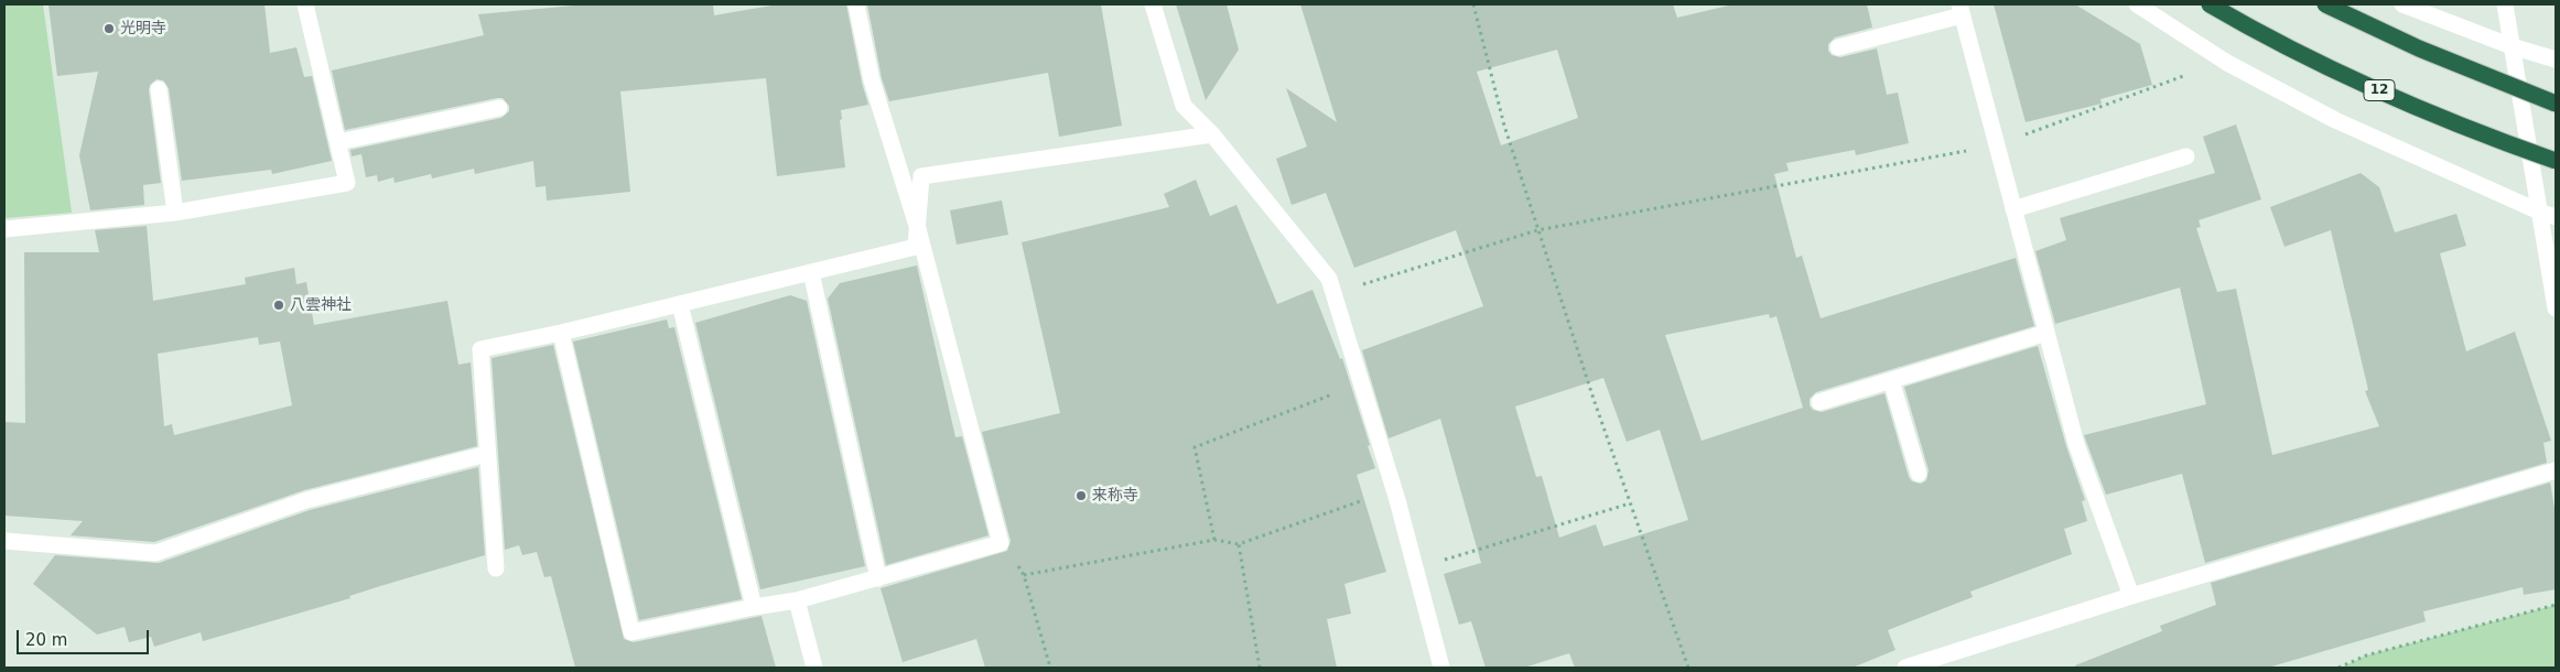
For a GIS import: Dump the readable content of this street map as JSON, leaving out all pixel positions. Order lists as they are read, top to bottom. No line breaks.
{"streets":{"highway":["12"]},"places":["光明寺","八雲神社","来称寺"],"scale_bar":"20 m"}
